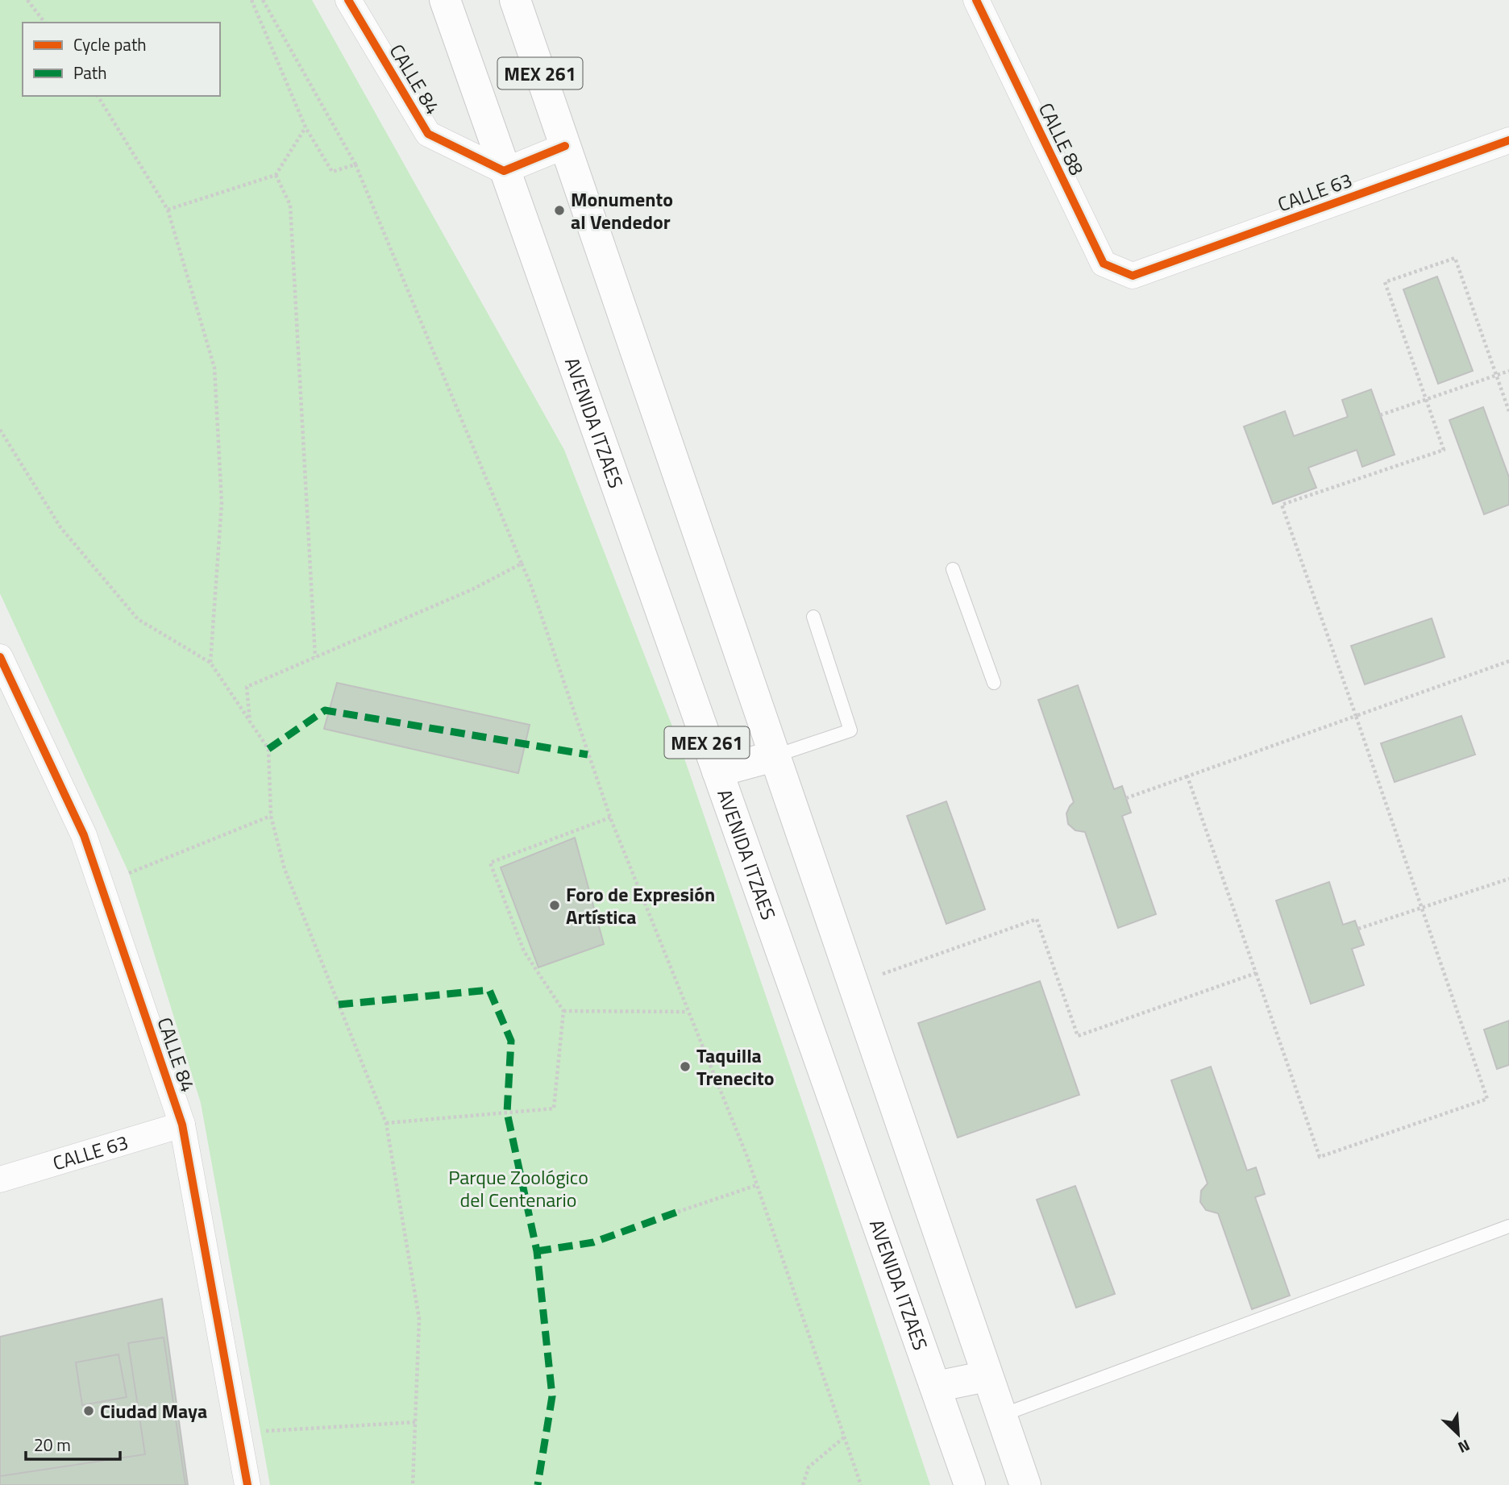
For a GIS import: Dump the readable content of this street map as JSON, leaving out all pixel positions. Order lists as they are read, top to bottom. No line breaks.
{"streets":{"main road":["MEX 261","AVENIDA ITZAES"],"street":["CALLE 84","CALLE 88","CALLE 63"]},"crossings":[["CALLE 84","CALLE 63"],["CALLE 84","AVENIDA ITZAES"],["CALLE 88","CALLE 63"]],"parks":["Parque Zoológico del Centenario"],"places":["Monumento al Vendedor","Foro de Expresión Artística","Taquilla Trenecito","Ciudad Maya"],"legend":["Cycle path","Path"],"scale_bar":"20 m","north":"bottom right"}
